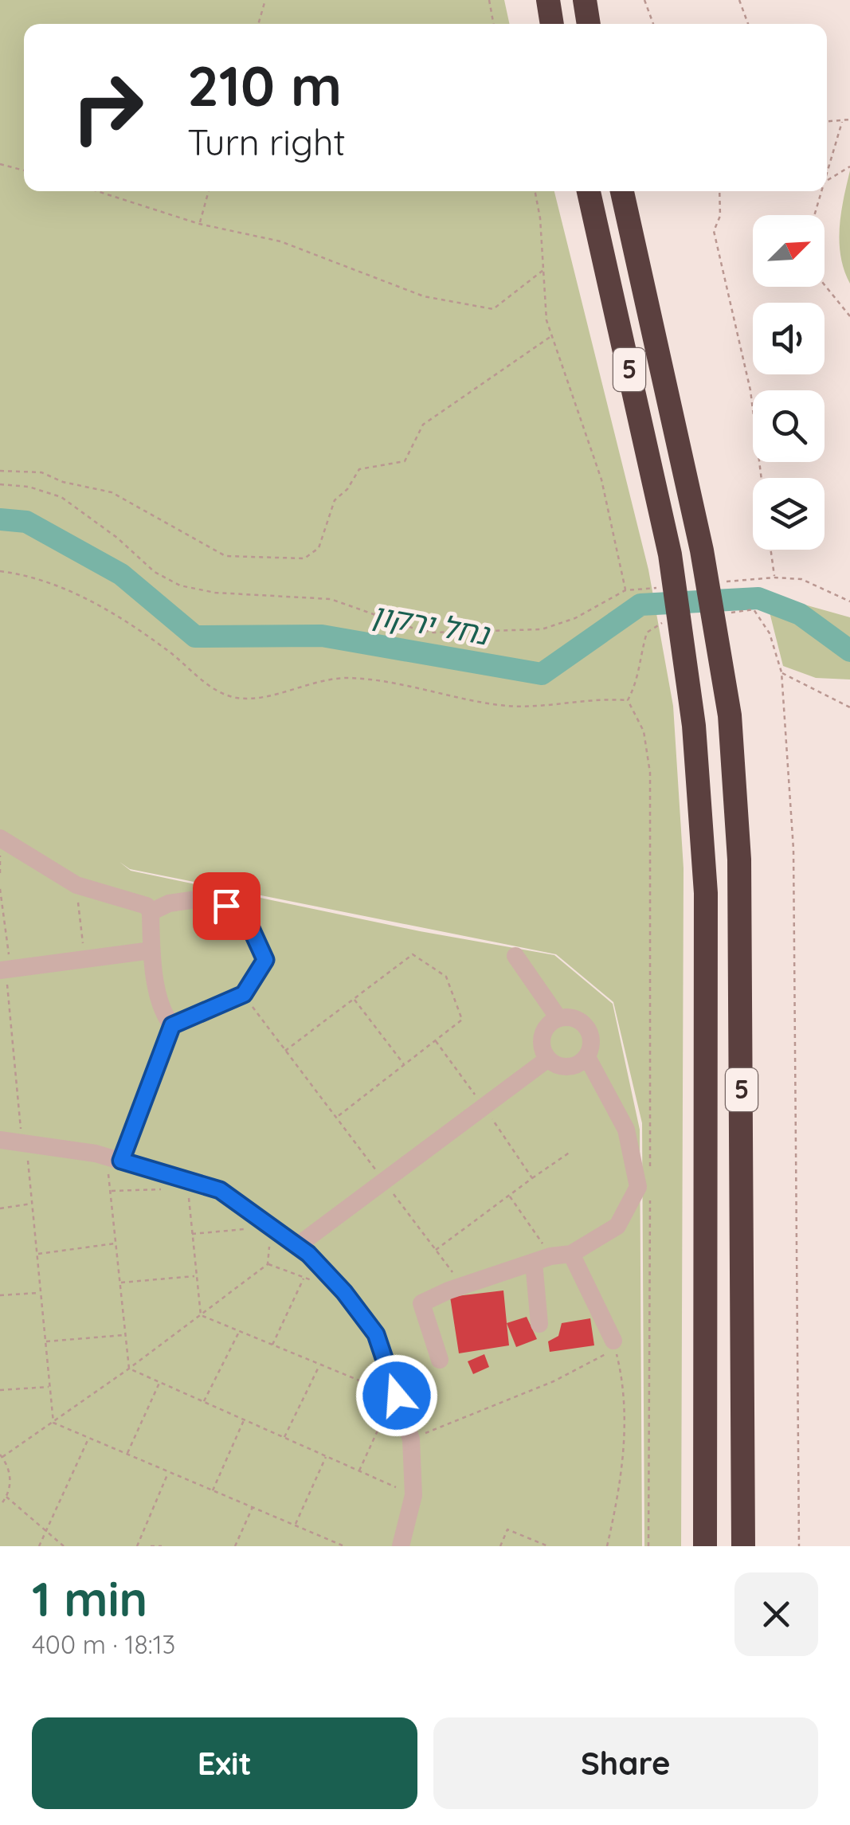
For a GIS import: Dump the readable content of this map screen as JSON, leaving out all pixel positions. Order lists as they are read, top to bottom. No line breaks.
{"streets":{"highway":["5"]},"water":["נחל ירקון"],"north":"top right","page":{"turn":["210 m","Turn right"],"heading":["1 min","400 m · 18:13"],"buttons":["Exit","Share"]}}
